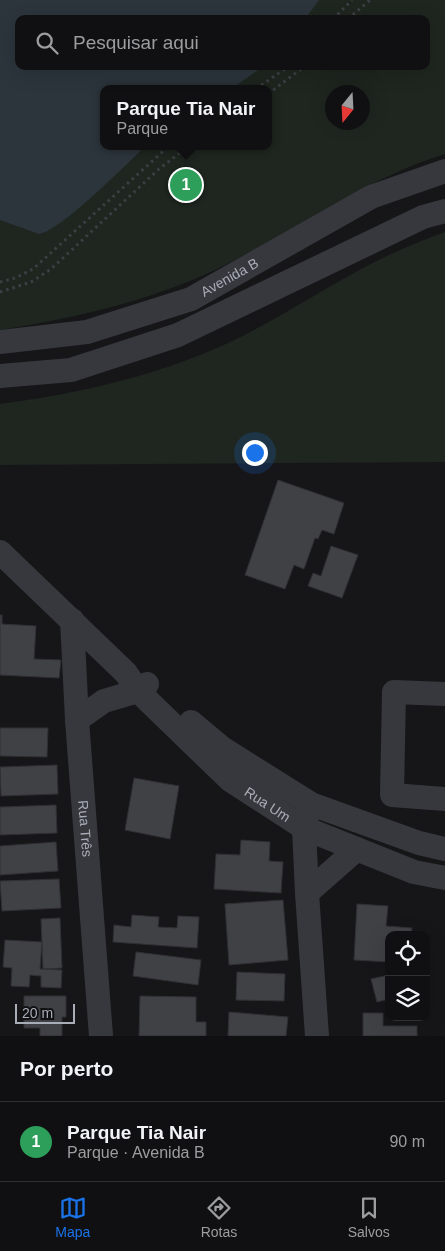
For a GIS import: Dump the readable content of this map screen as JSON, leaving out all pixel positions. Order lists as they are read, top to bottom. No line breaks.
{"streets":{"street":["Avenida B","Rua Um","Rua Três"]},"crossings":[["Rua Um","Rua Três"]],"scale_bar":"20 m","north":"bottom","page":{"search":"Pesquisar aqui","popup":["Parque Tia Nair","Parque"],"pins":"1","scale":"20 m","heading":"Por perto","list":[{"mark":"1","name":"Parque Tia Nair","note":"Parque · Avenida B","value":"90 m"}],"nav":["Mapa","Rotas","Salvos"]}}
